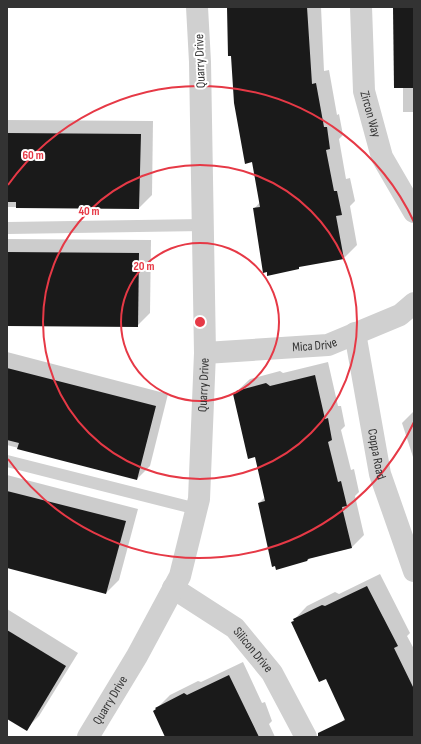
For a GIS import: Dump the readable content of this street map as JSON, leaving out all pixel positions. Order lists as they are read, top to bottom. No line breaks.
{"streets":{"street":["Quarry Drive","Zircon Way","Mica Drive","Coppa Road","Silicon Drive"]},"crossings":[["Quarry Drive","Mica Drive"],["Quarry Drive","Silicon Drive"],["Mica Drive","Coppa Road"]],"rings":["60 m","40 m","20 m"]}
